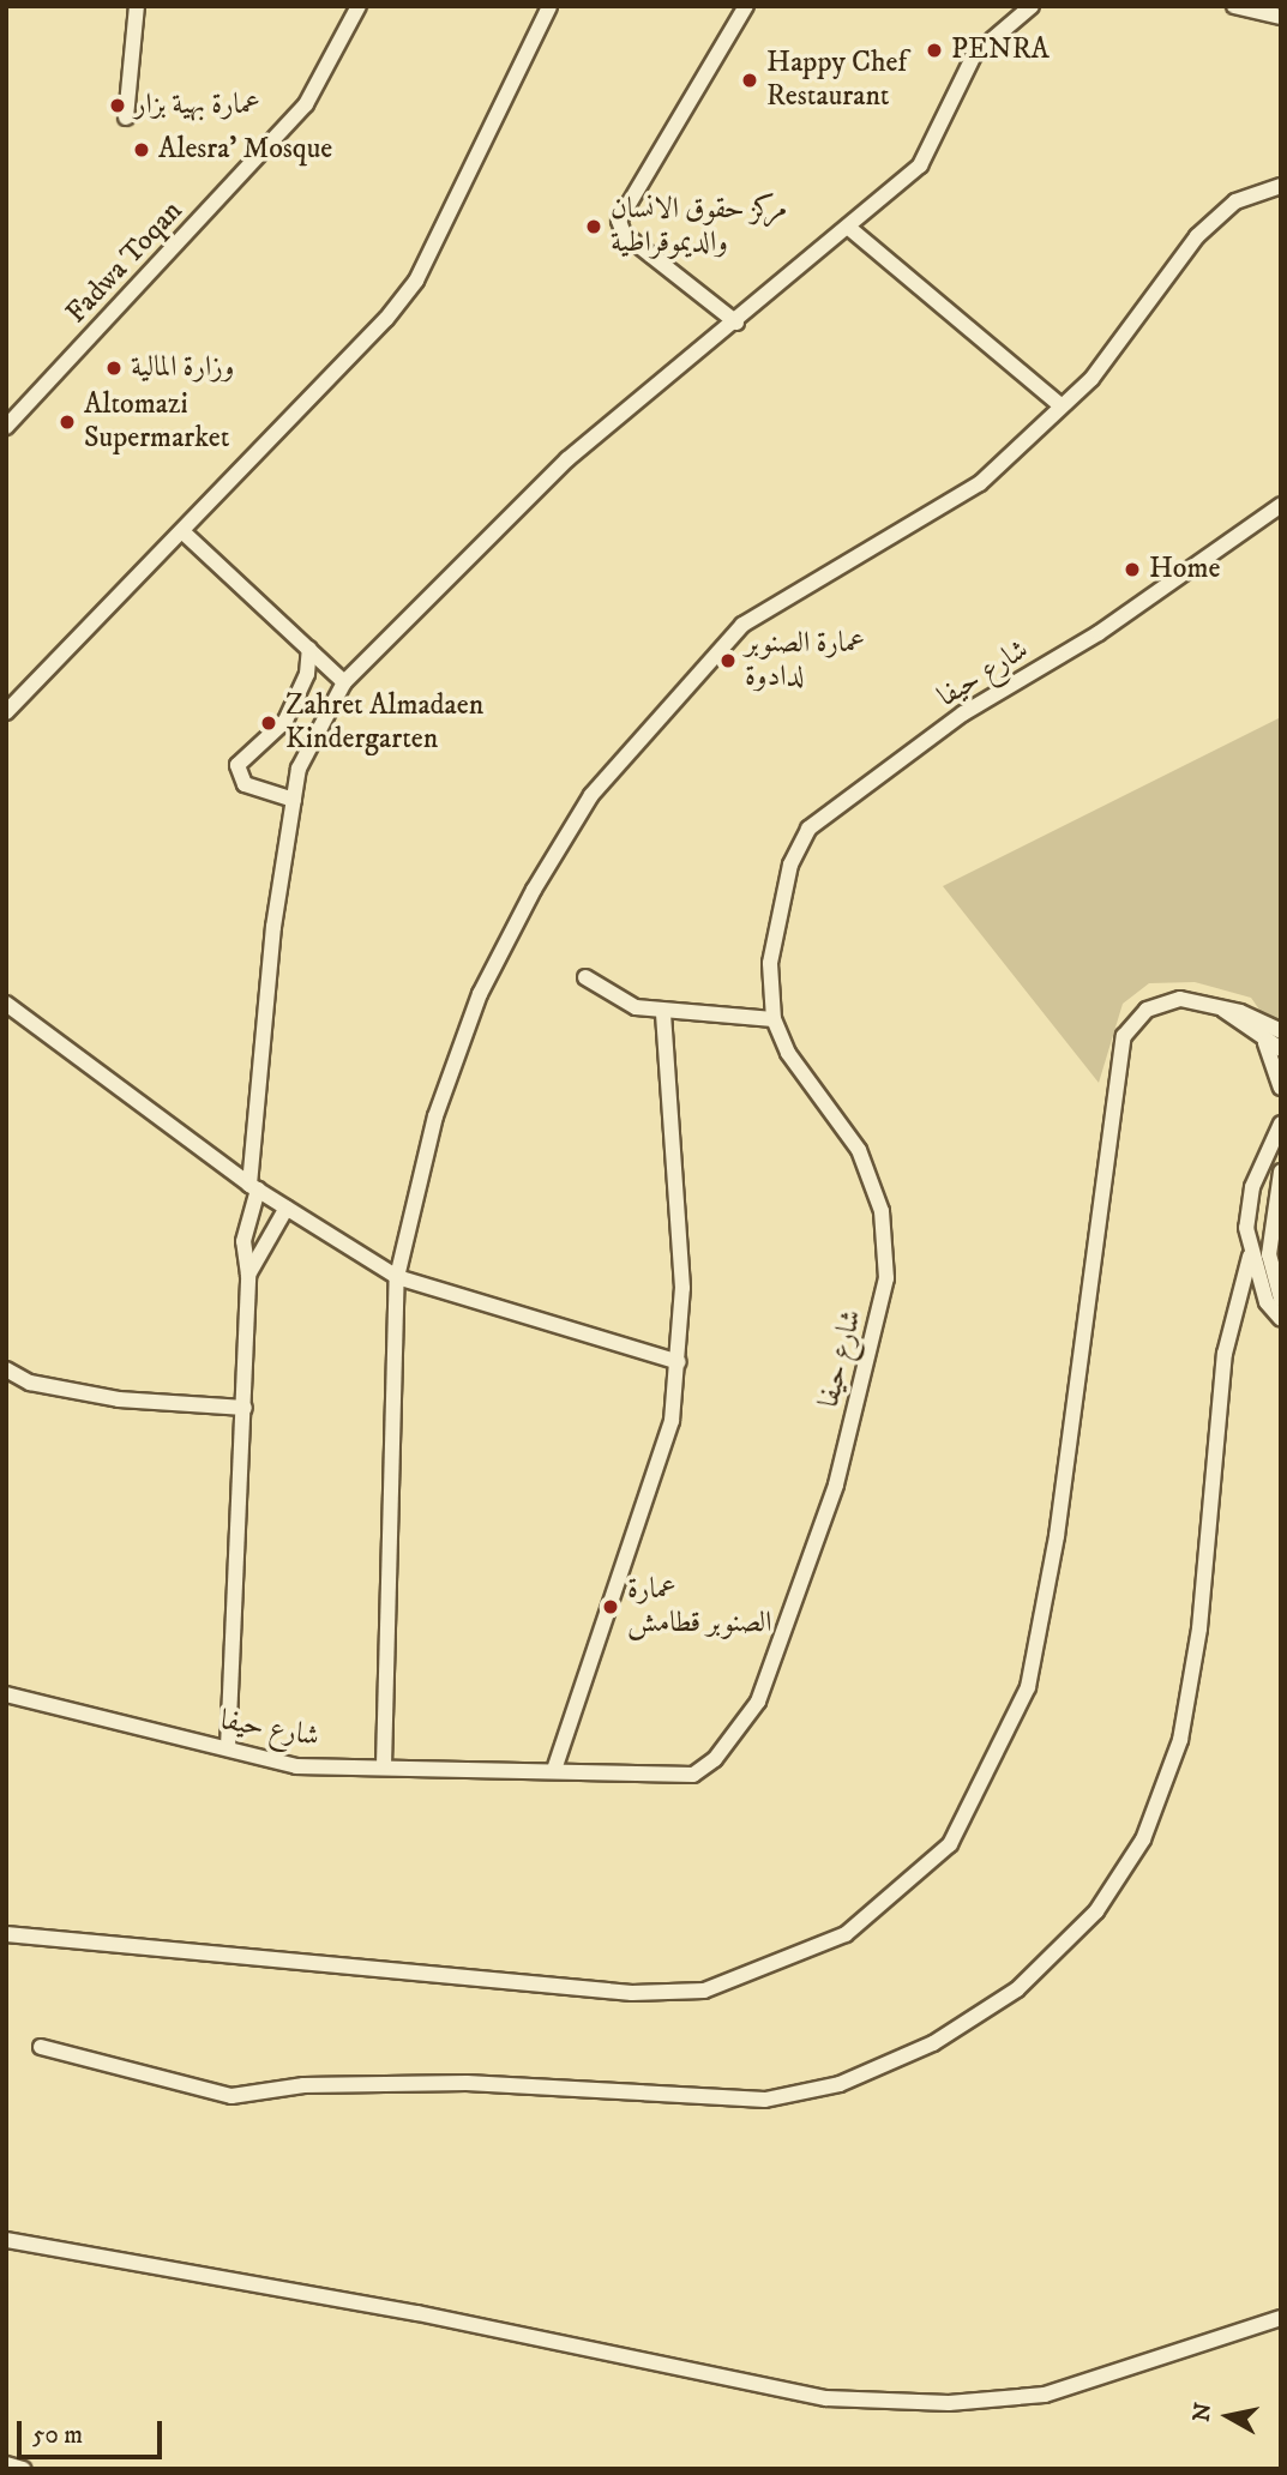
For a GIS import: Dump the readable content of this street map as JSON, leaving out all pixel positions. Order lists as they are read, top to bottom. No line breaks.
{"streets":{"street":["Fadwa Toqan","شارع حيفا"]},"places":["PENRA","Happy Chef Restaurant","عمارة بهية بزار","Alesra' Mosque","مركز حقوق الانسان والديموقراطية","وزارة المالية","Altomazi Supermarket","Home","عمارة الصنوبر لدادوة","Zahret Almadaen Kindergarten","عمارة الصنوبر قطامش"],"scale_bar":"50 m","north":"left"}
